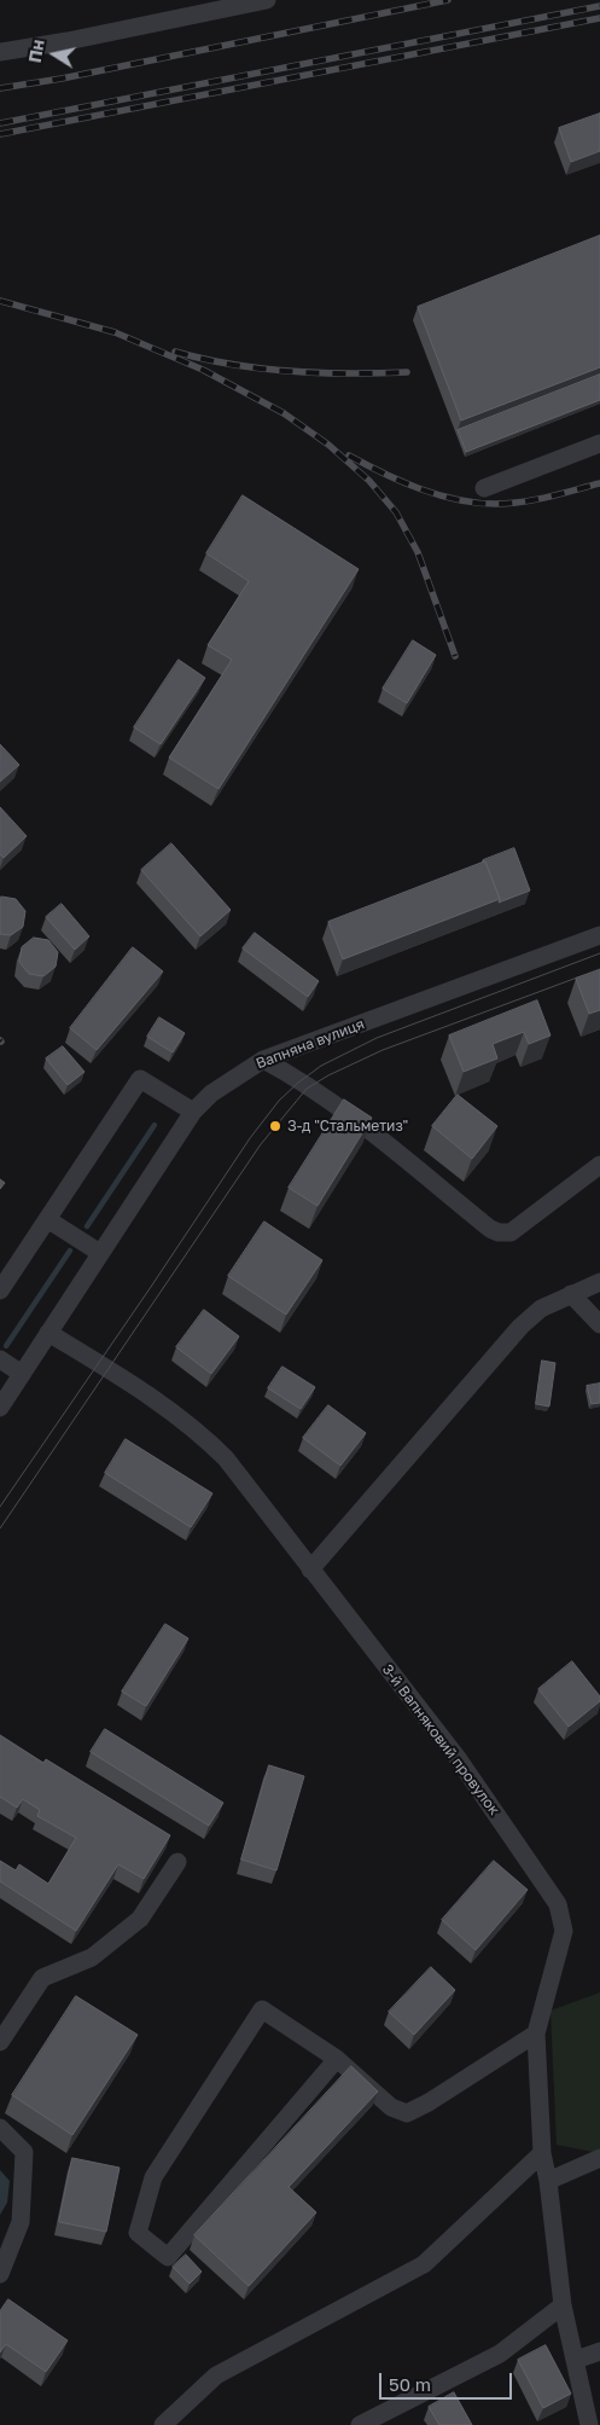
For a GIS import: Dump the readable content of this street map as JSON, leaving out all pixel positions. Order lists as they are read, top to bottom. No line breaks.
{"streets":{"street":["Вапняна вулиця","3-й Вапняковий провулок"]},"crossings":[["Вапняна вулиця","3-й Вапняковий провулок"]],"places":["З-д \"Стальметиз\""],"scale_bar":"50 m","north":"left"}
